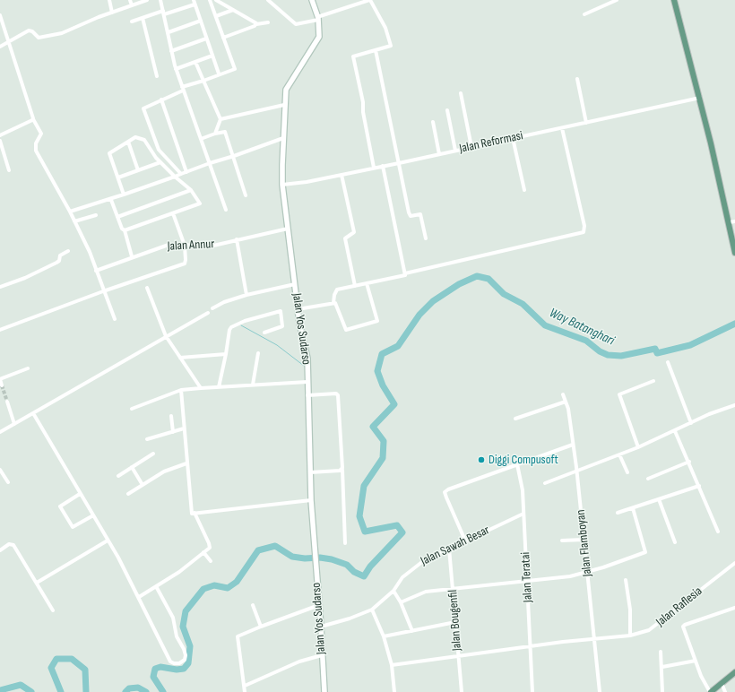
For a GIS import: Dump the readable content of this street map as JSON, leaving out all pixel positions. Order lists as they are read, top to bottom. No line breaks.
{"streets":{"street":["Jalan Reformasi","Jalan Annur","Jalan Yos Sudarso","Jalan Flamboyan","Jalan Sawah Besar","Jalan Teratai","Jalan Raflesia","Jalan Bougenfil"]},"crossings":[["Jalan Reformasi","Jalan Yos Sudarso"],["Jalan Annur","Jalan Yos Sudarso"],["Jalan Yos Sudarso","Jalan Sawah Besar"],["Jalan Flamboyan","Jalan Raflesia"],["Jalan Sawah Besar","Jalan Teratai"],["Jalan Sawah Besar","Jalan Bougenfil"],["Jalan Teratai","Jalan Raflesia"],["Jalan Raflesia","Jalan Bougenfil"]],"water":["Way Batanghari"],"places":["Diggi Compusoft"]}
